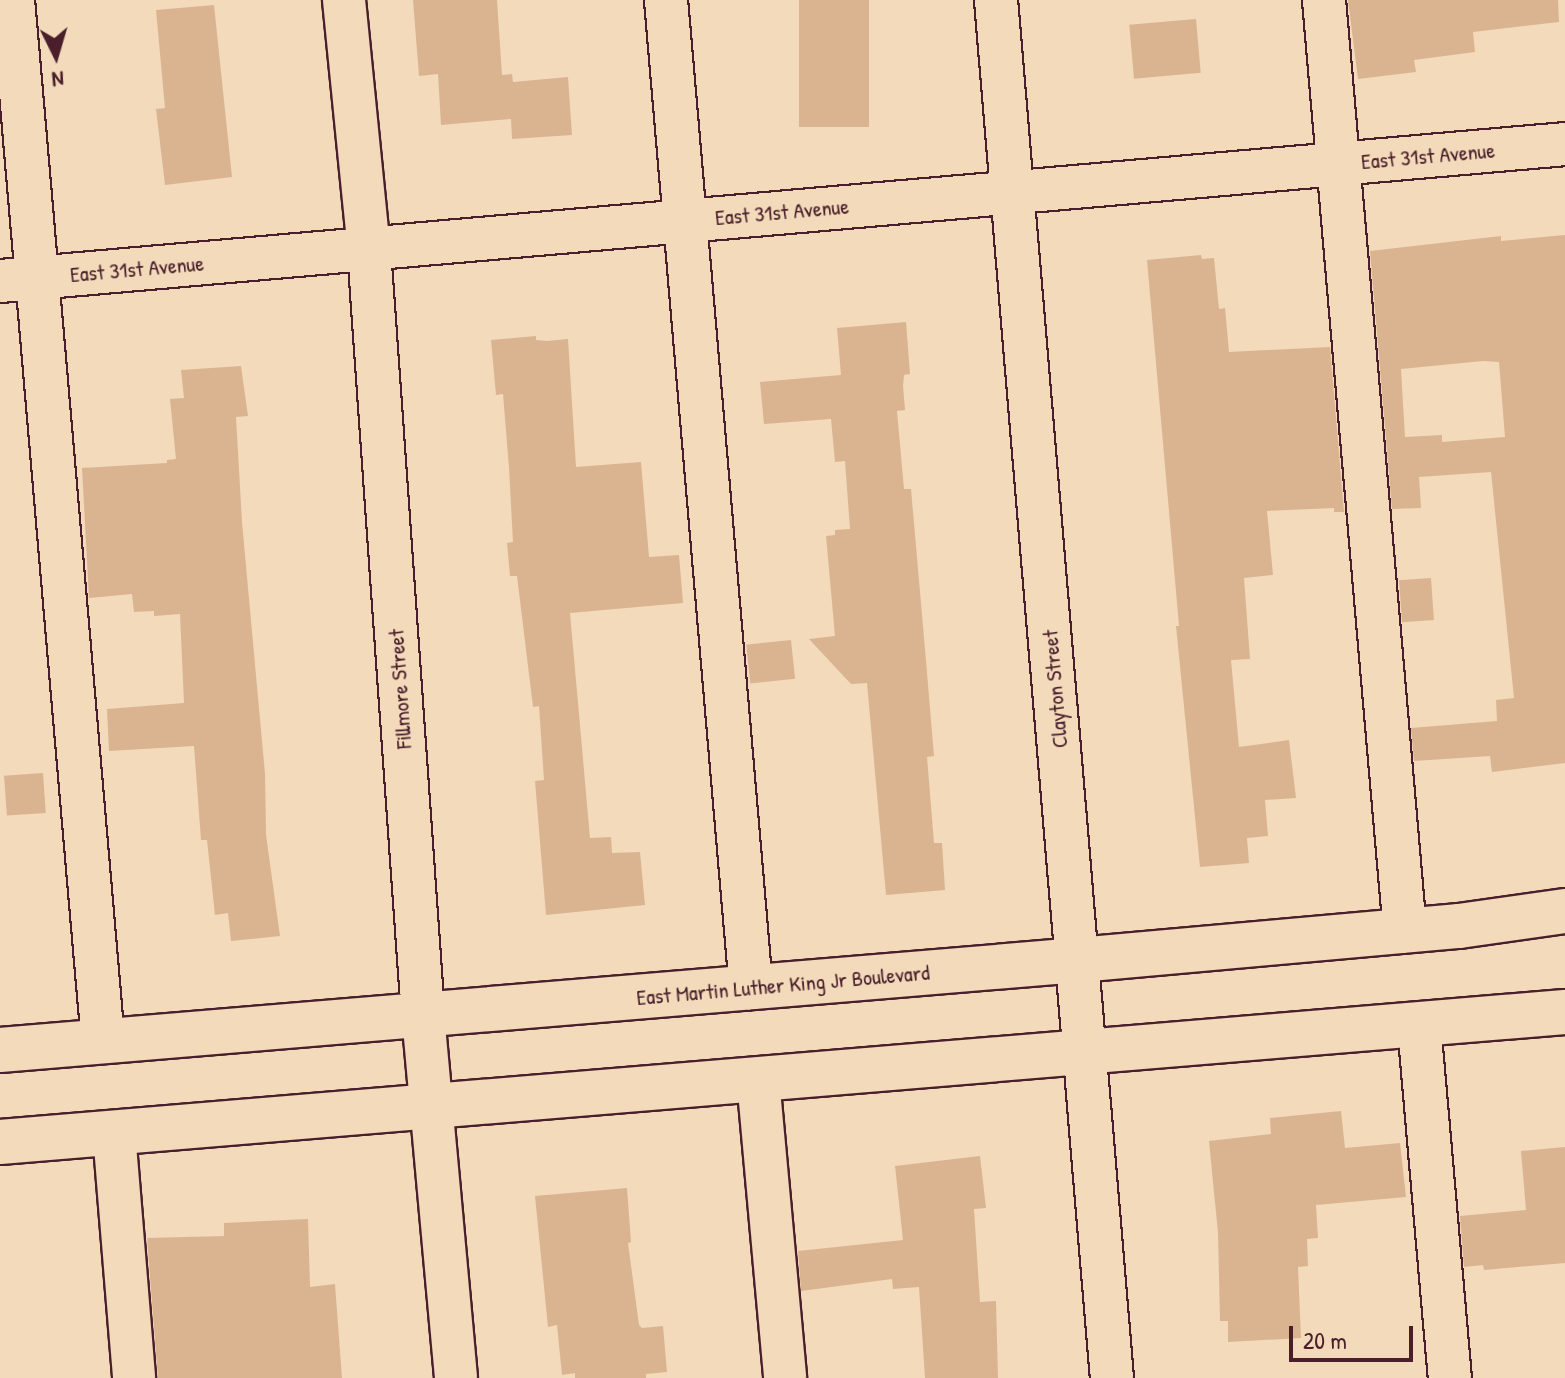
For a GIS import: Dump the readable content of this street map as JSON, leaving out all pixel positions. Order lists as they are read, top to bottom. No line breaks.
{"streets":{"main road":["East Martin Luther King Jr Boulevard"],"street":["East 31st Avenue","Fillmore Street","Clayton Street"]},"crossings":[["East 31st Avenue","Fillmore Street"],["East 31st Avenue","Clayton Street"],["Fillmore Street","East Martin Luther King Jr Boulevard"],["Clayton Street","East Martin Luther King Jr Boulevard"]],"scale_bar":"20 m","north":"bottom"}
